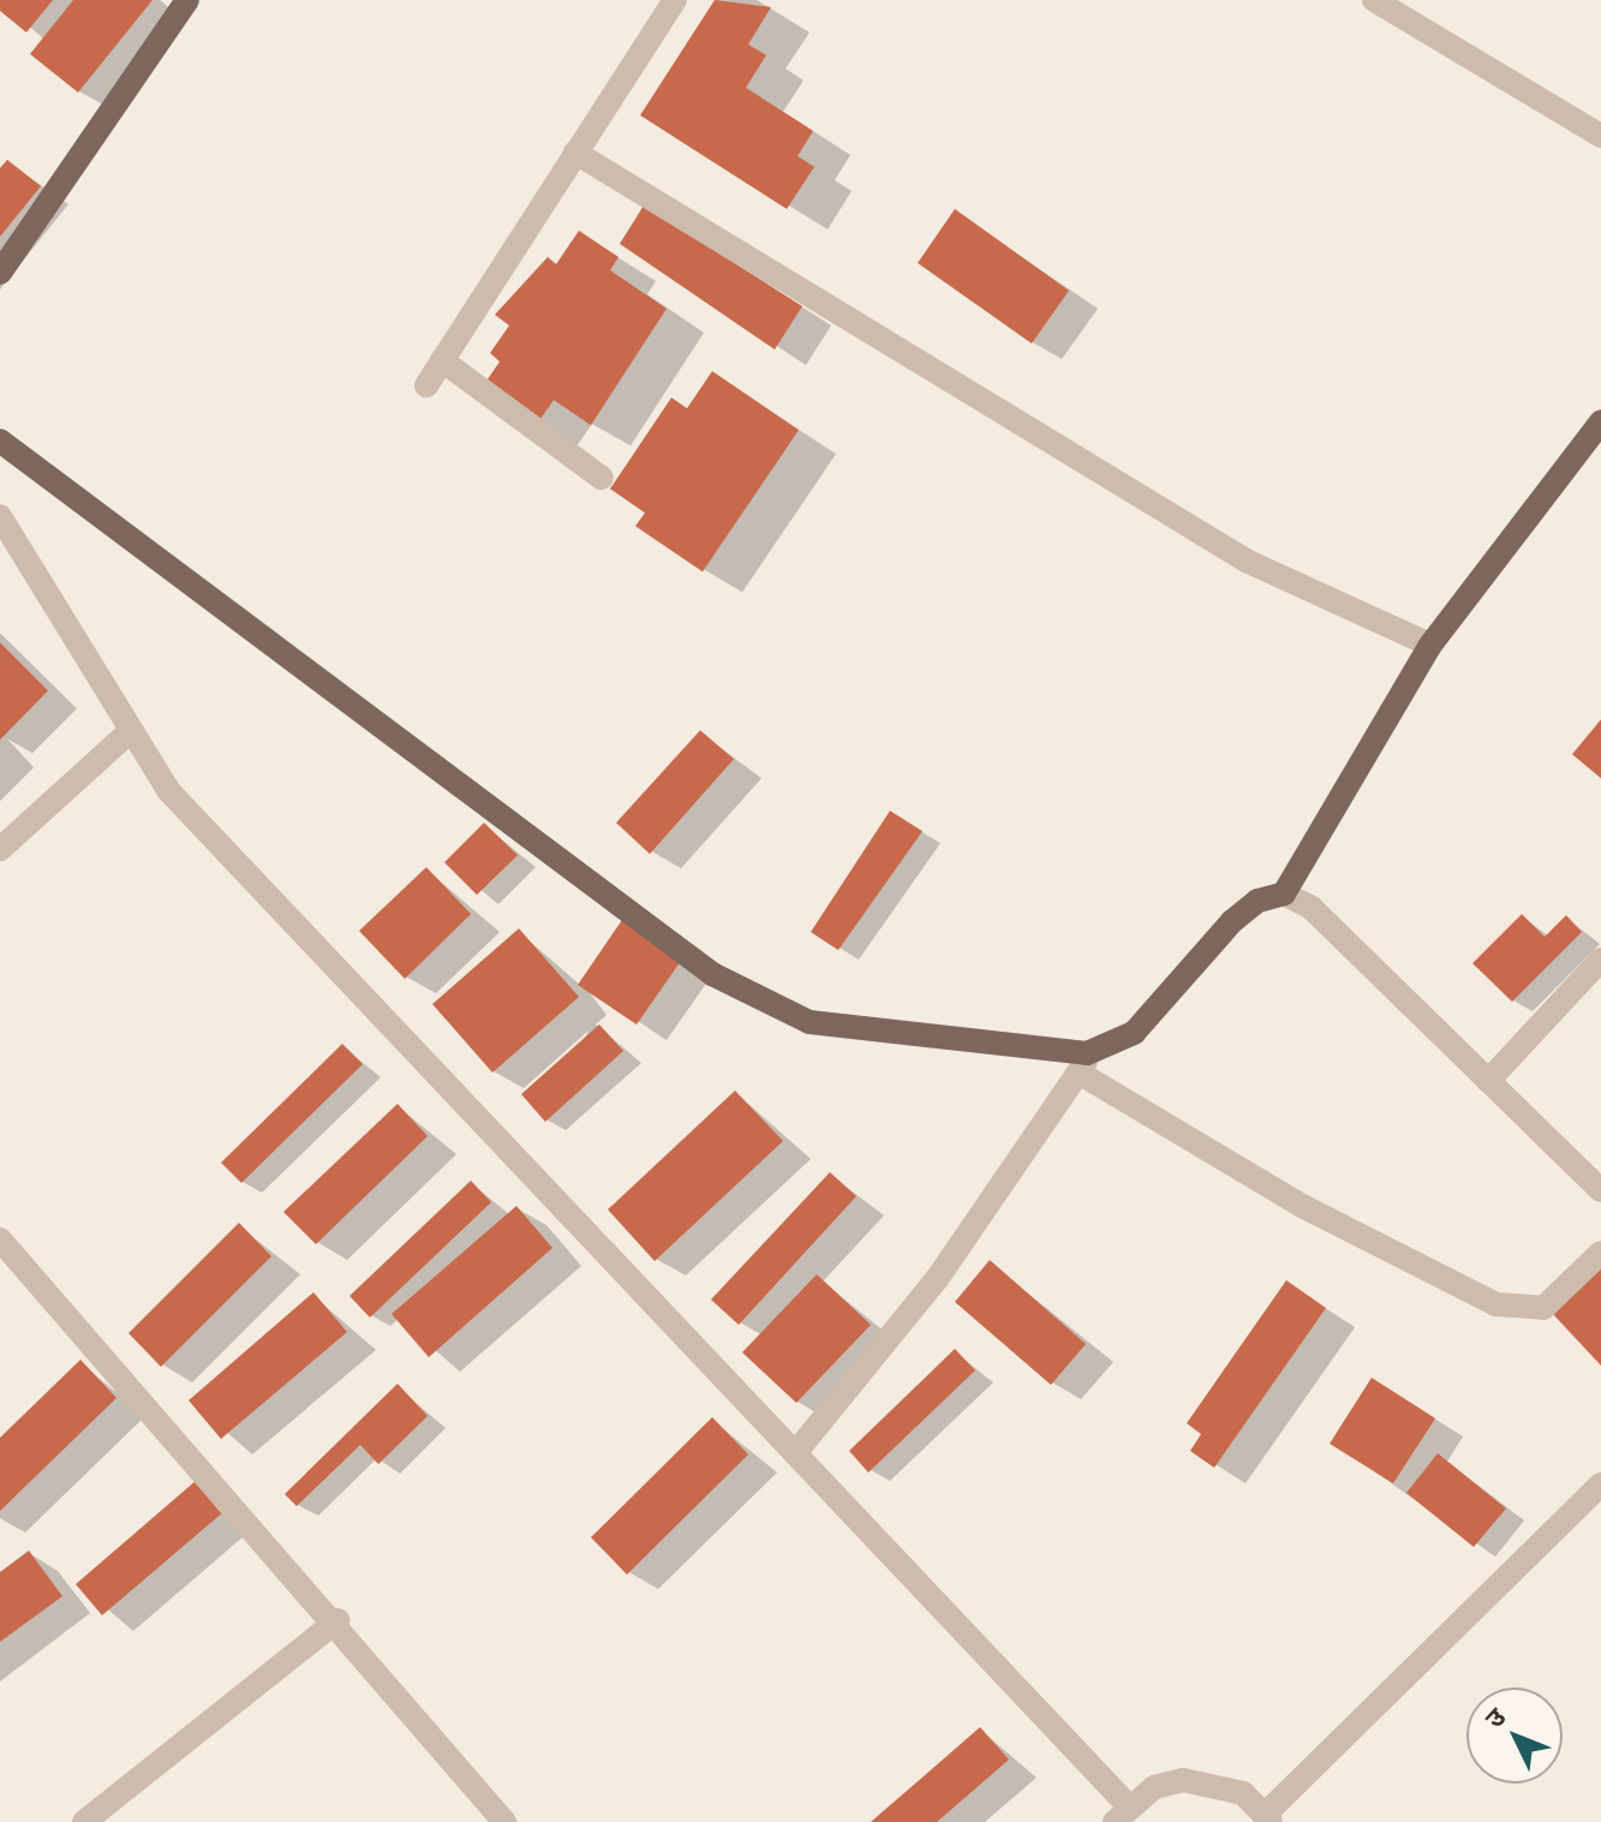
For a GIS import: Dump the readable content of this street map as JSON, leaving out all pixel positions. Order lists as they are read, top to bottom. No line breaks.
{"north":"top left"}
